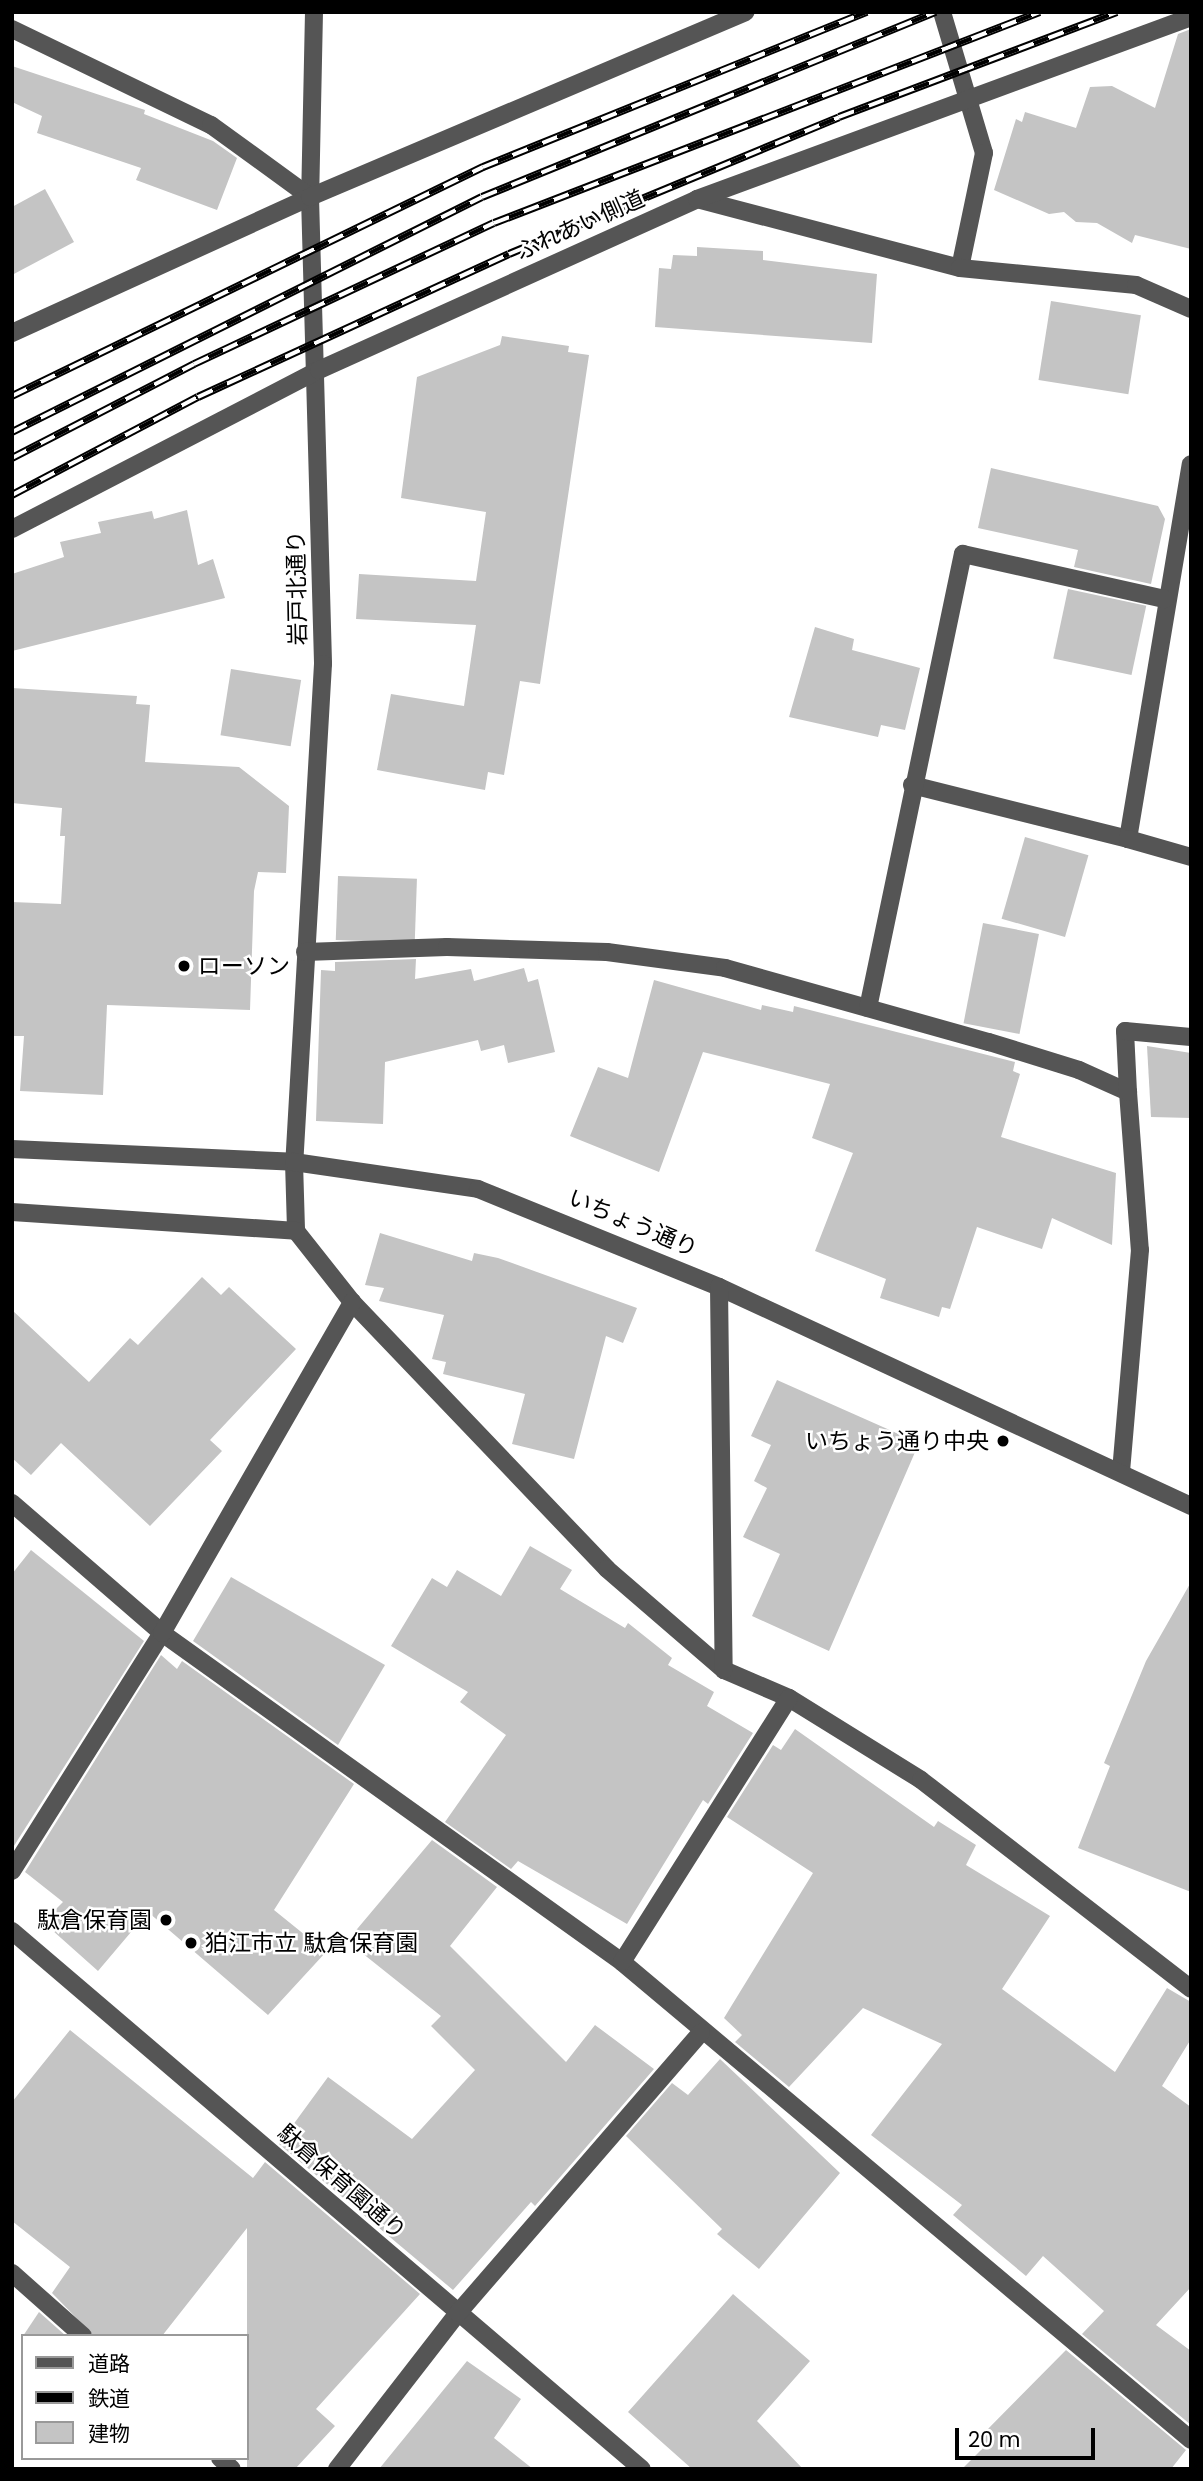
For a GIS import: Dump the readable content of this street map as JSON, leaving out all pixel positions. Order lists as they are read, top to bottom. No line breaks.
{"streets":{"street":["ふれあい側道","岩戸北通り","いちょう通り","駄倉保育園通り"]},"crossings":[["ふれあい側道","岩戸北通り"],["岩戸北通り","いちょう通り"]],"places":["ローソン","いちょう通り中央","駄倉保育園","狛江市立 駄倉保育園"],"legend":["道路","鉄道","建物"],"scale_bar":"20 m"}
